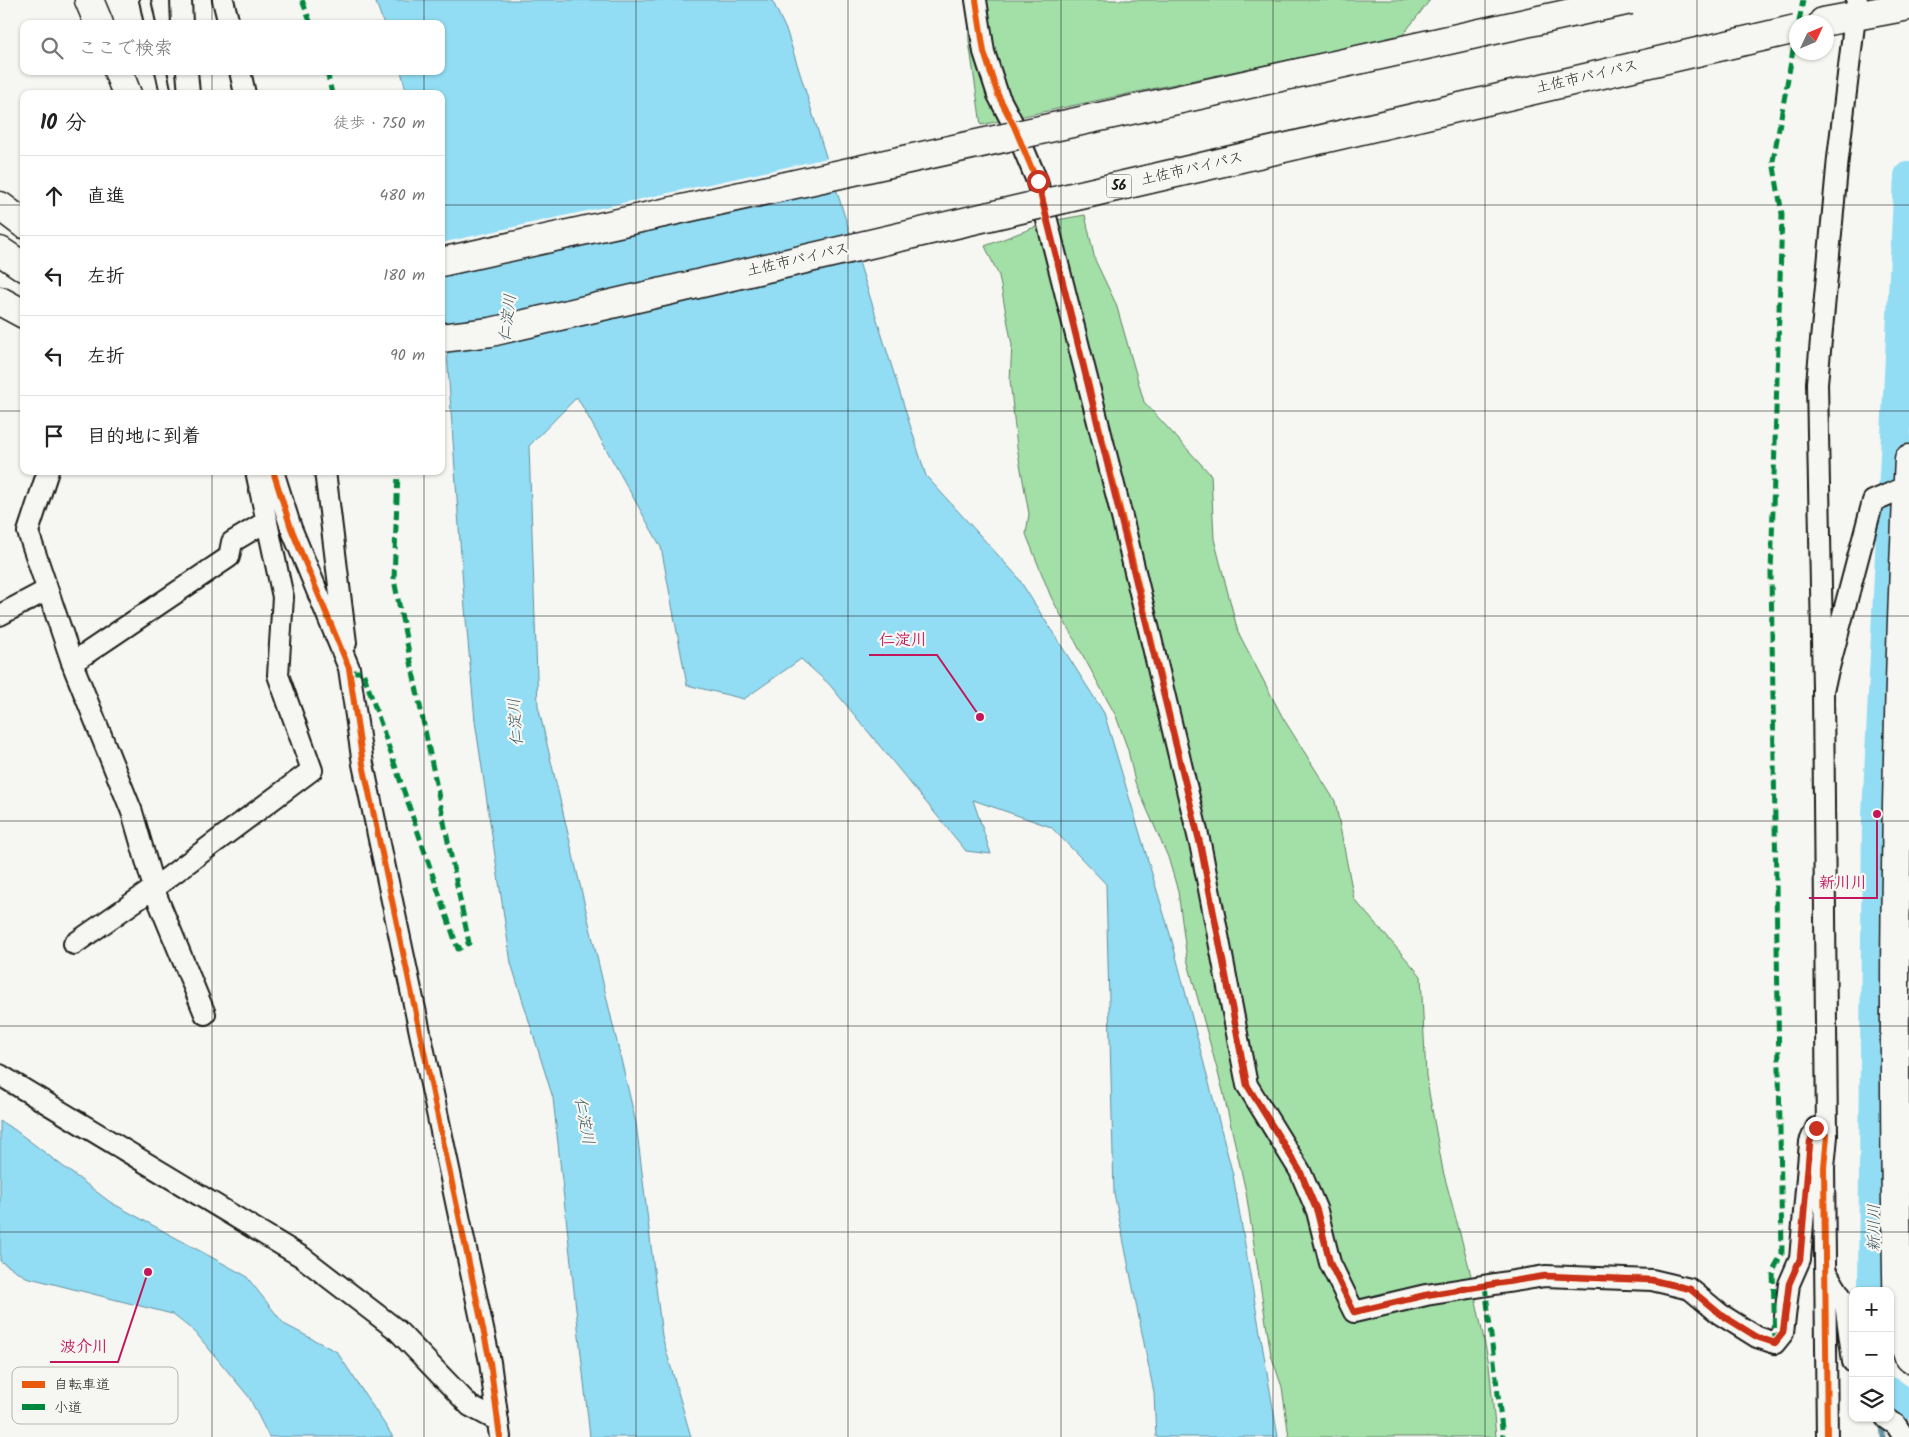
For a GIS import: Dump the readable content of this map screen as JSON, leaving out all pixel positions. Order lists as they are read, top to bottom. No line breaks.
{"streets":{"main road":["土佐市バイパス","56"]},"water":["仁淀川","新川川"],"places":["仁淀川","新川川","波介川"],"legend":["自転車道","小道"],"north":"top right","page":{"search":"ここで検索","heading":["10 分","徒歩 · 750 m"],"list":[["直進","480 m"],["左折","180 m"],["左折","90 m"],"目的地に到着"],"map_buttons":["+","−"]}}
